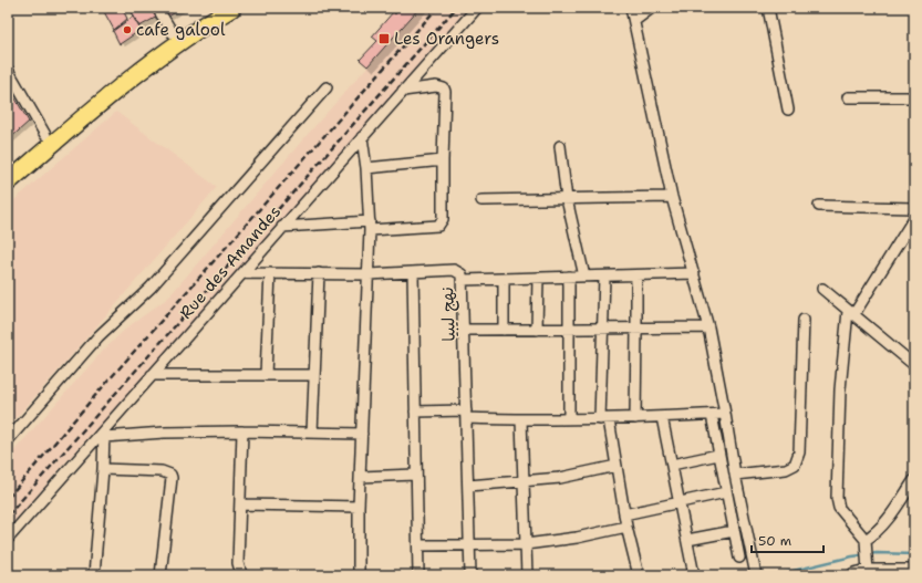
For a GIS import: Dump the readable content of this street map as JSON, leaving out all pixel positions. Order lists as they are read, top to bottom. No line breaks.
{"streets":{"street":["Rue des Amandes","نهج ليبيا"]},"crossings":[["Rue des Amandes","نهج ليبيا"]],"places":{"other":["cafe galool"],"transit":["Les Orangers"]},"scale_bar":"50 m"}
